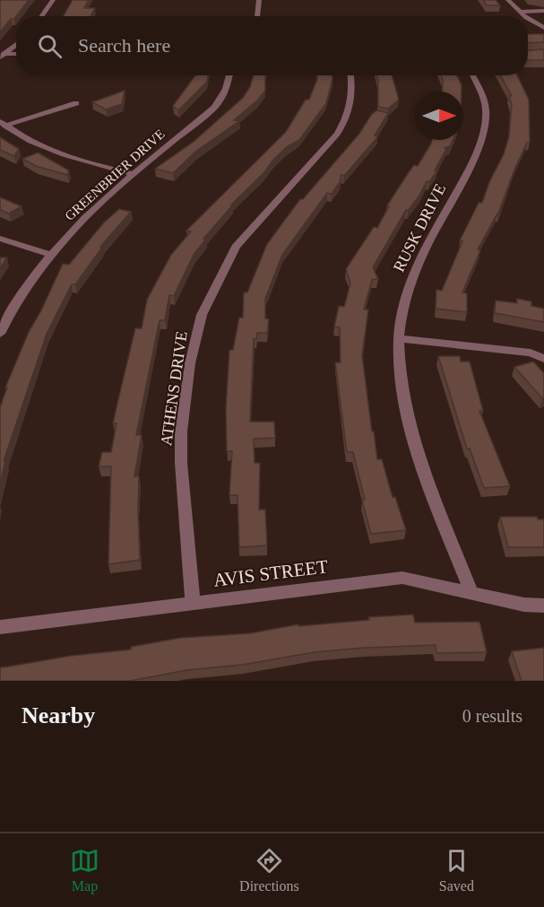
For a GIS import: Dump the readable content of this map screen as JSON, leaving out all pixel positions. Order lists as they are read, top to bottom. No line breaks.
{"streets":{"street":["GREENBRIER DRIVE","RUSK DRIVE","ATHENS DRIVE","AVIS STREET"]},"crossings":[["RUSK DRIVE","AVIS STREET"],["ATHENS DRIVE","AVIS STREET"]],"north":"right","page":{"search":"Search here","heading":["Nearby","0 results"],"nav":["Map","Directions","Saved"]}}
